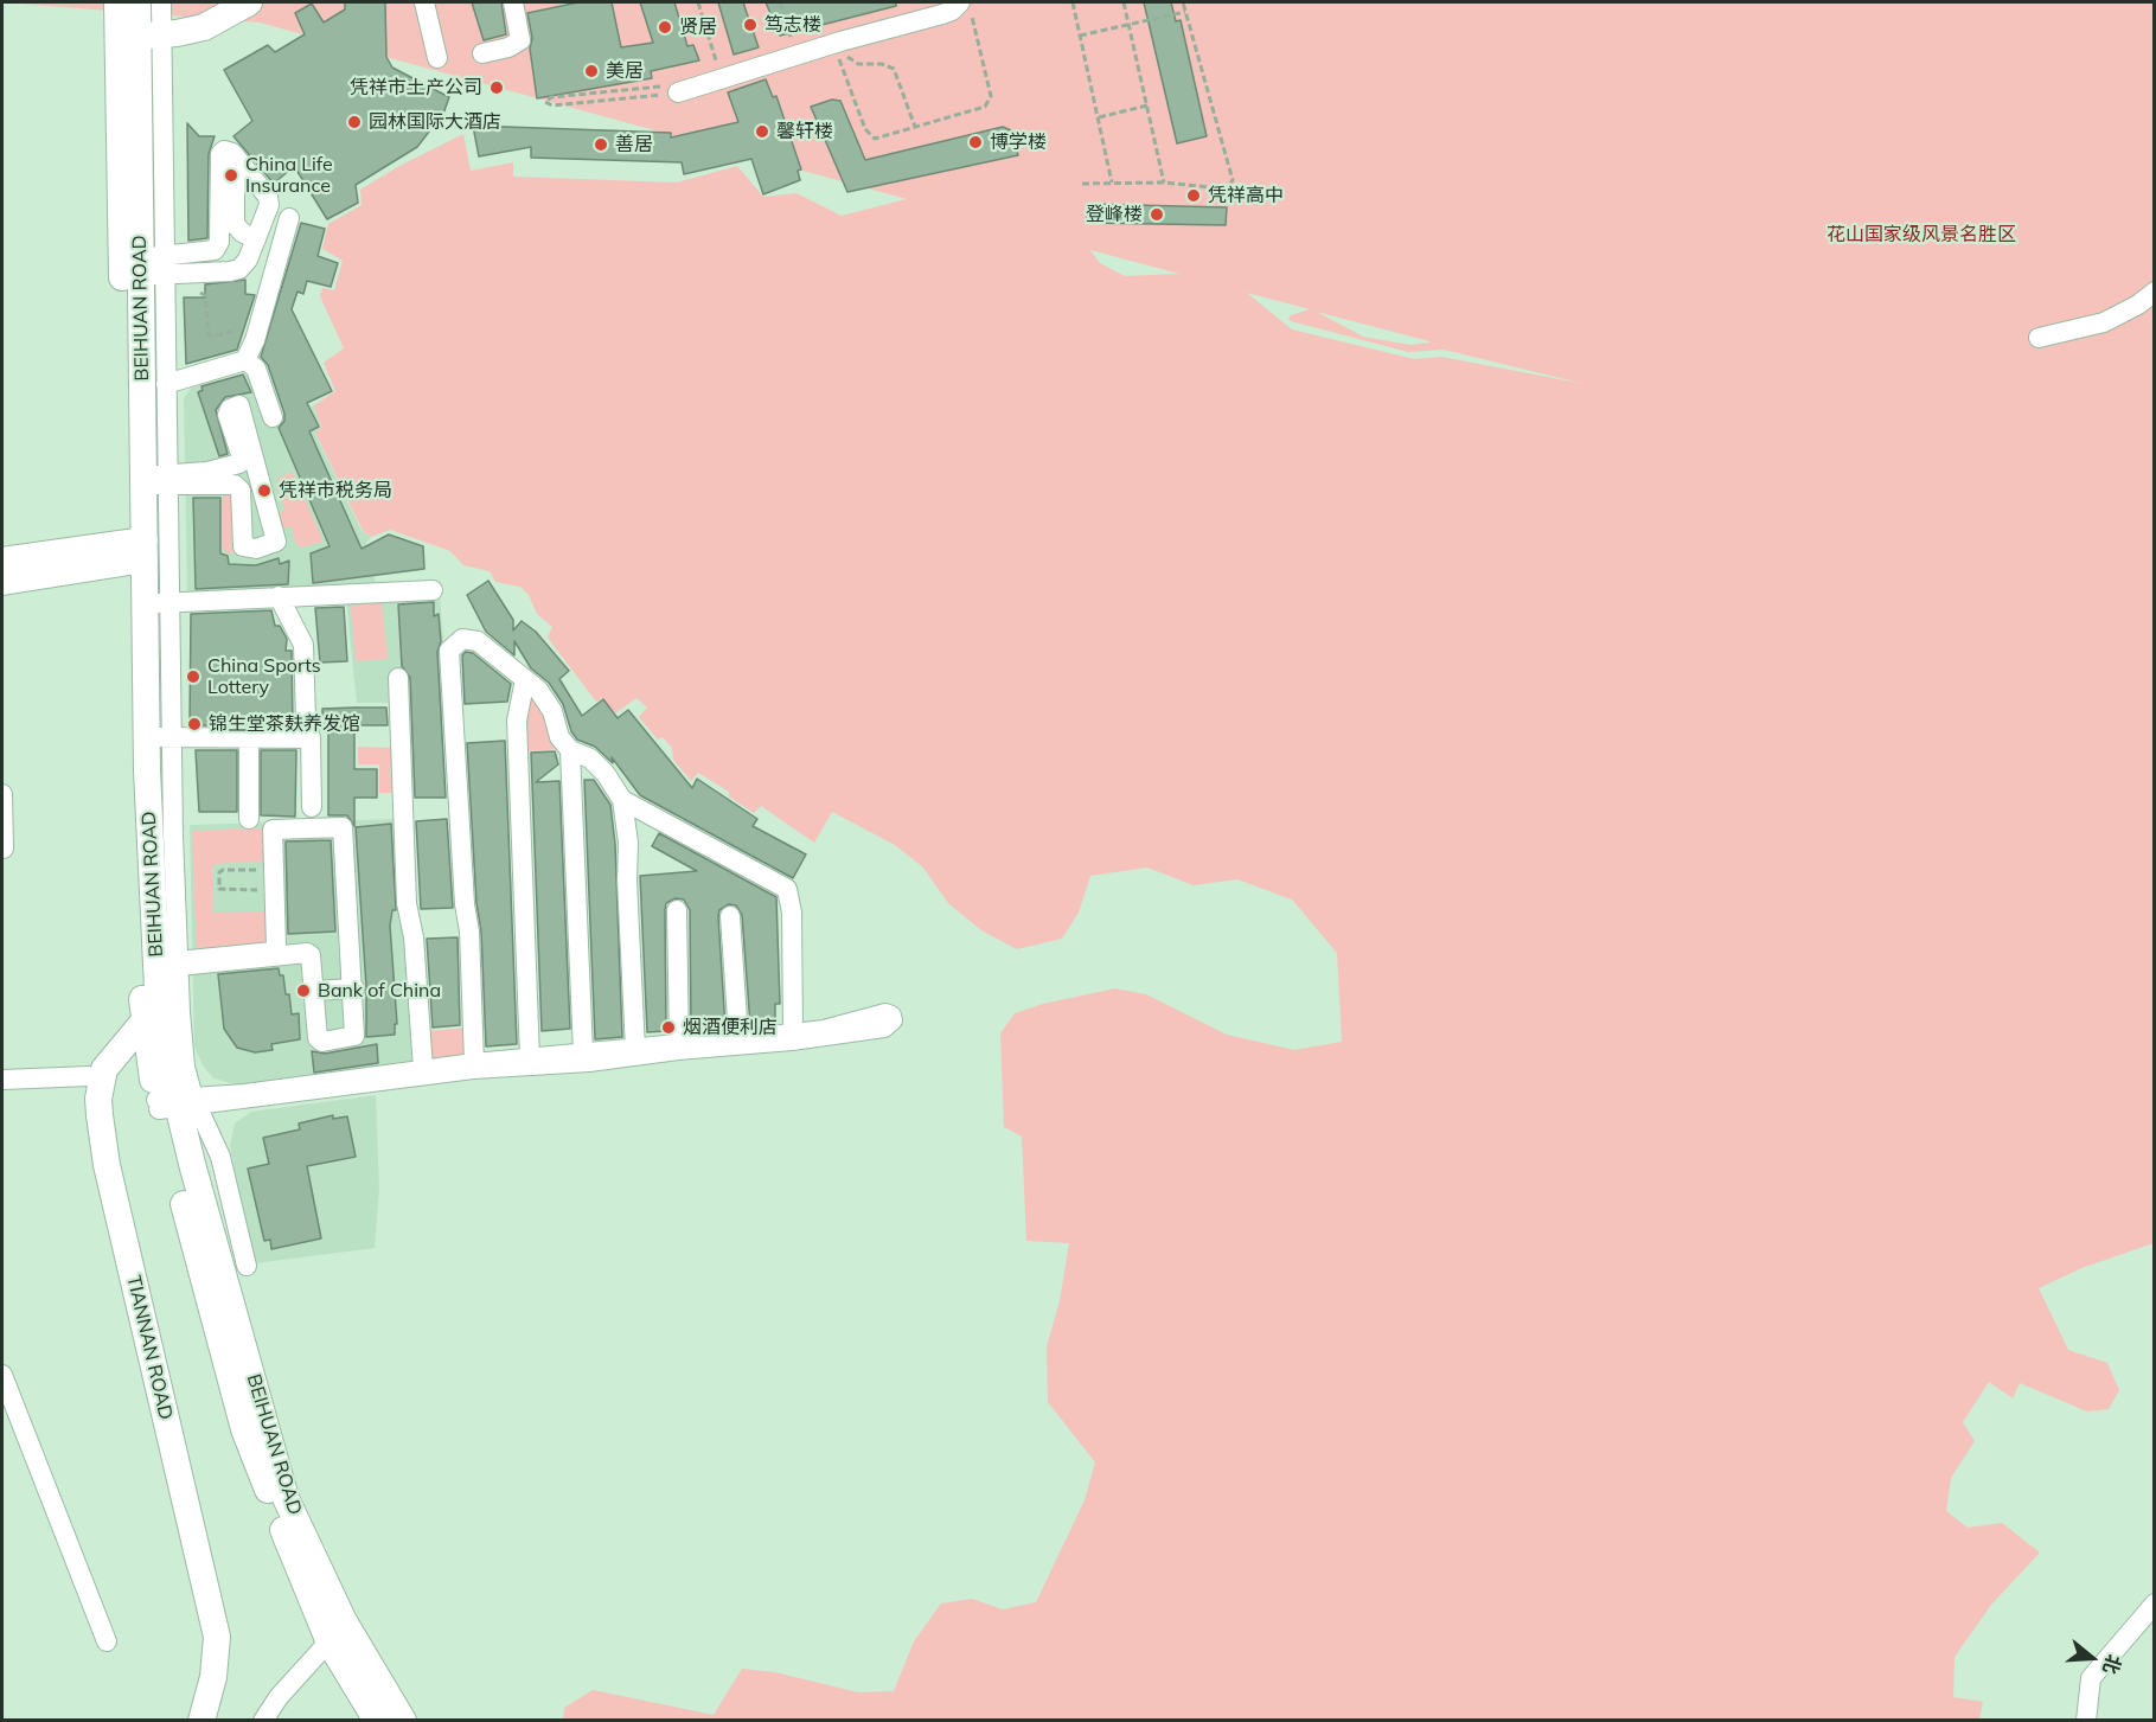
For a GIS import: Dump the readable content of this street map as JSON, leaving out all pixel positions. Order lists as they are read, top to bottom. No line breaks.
{"streets":{"main road":["BEIHUAN ROAD","TIANNAN ROAD"]},"crossings":[["BEIHUAN ROAD","TIANNAN ROAD"]],"parks":["花山国家级风景名胜区"],"places":["笃志楼","贤居","美居","凭祥市土产公司","园林国际大酒店","馨轩楼","博学楼","善居","China Life Insurance","凭祥高中","登峰楼","凭祥市税务局","China Sports Lottery","锦生堂茶麸养发馆","Bank of China","烟酒便利店"],"north":"right"}
